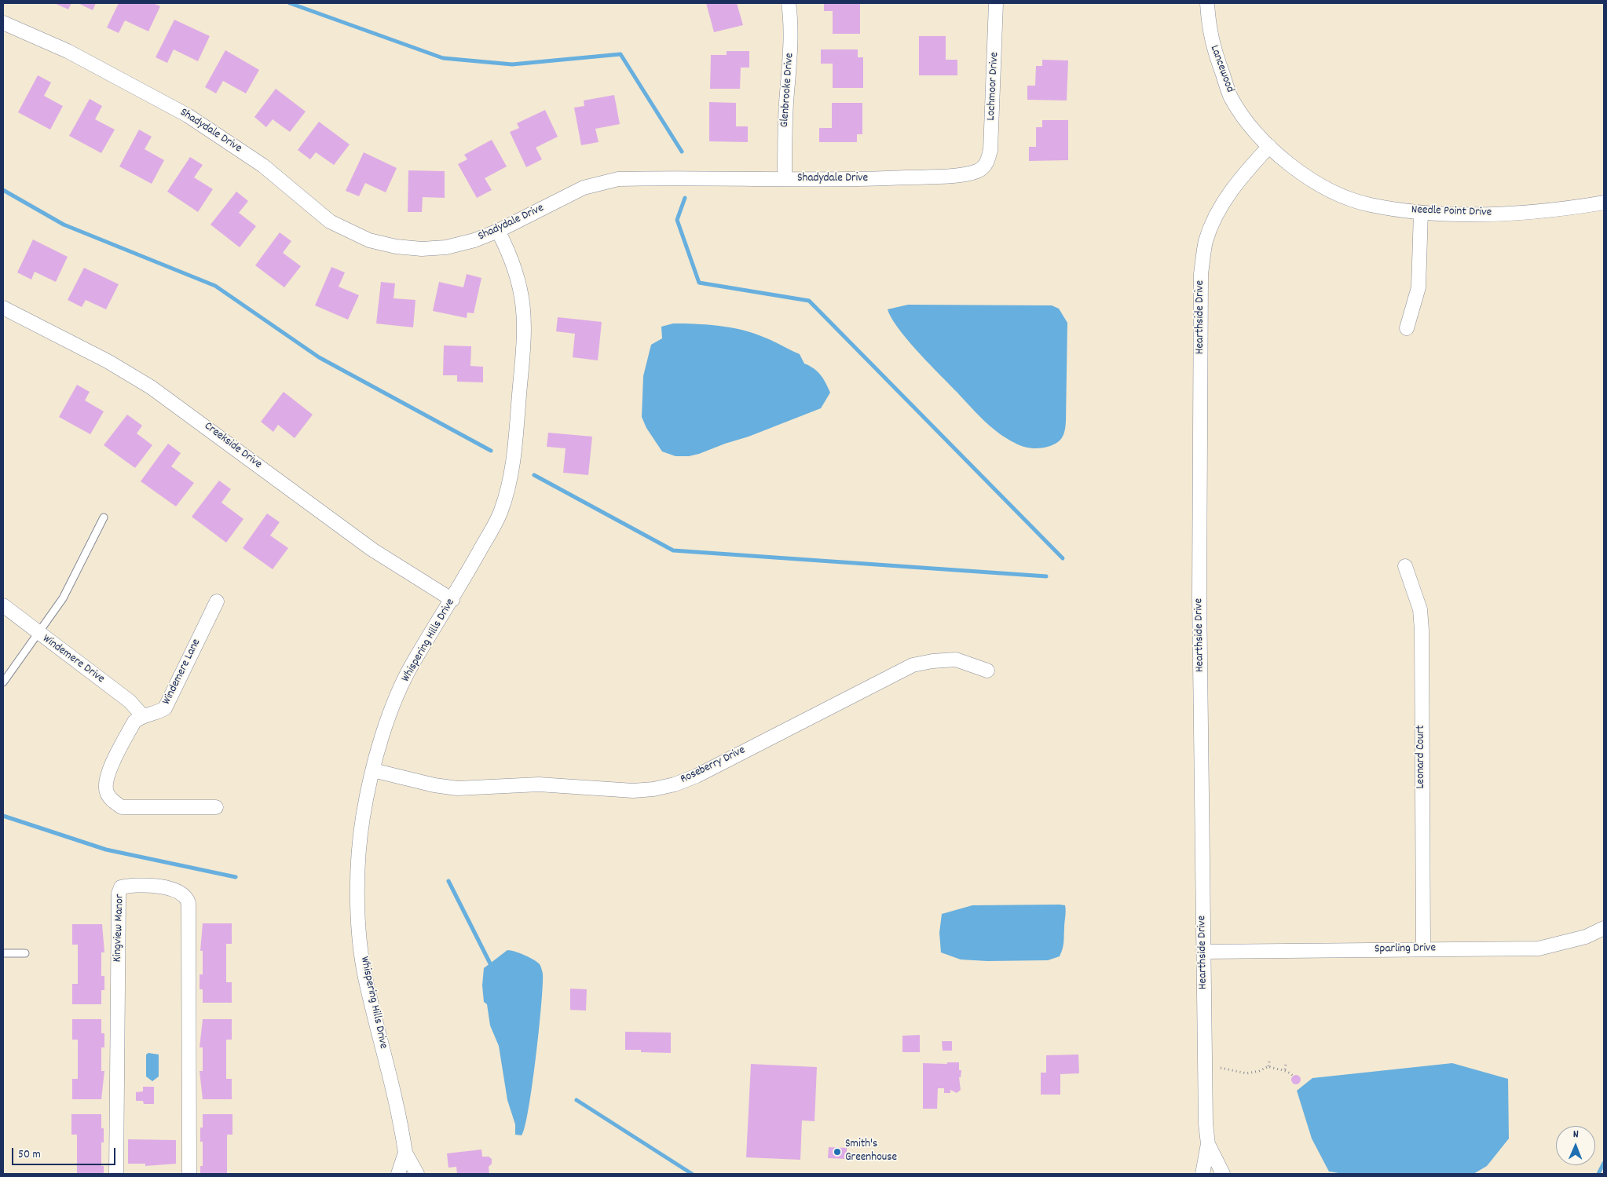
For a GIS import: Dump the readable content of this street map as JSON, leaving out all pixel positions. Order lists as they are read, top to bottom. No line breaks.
{"streets":{"street":["Lancewood","Lochmoor Drive","Glenbrooke Drive","Shadydale Drive","Needle Point Drive","Hearthside Drive","Creekside Drive","Whispering Hills Drive","Windemere Drive","Windemere Lane","Leonard Court","Roseberry Drive","Kingview Manor","Sparling Drive"]},"crossings":[["Lancewood","Needle Point Drive"],["Lancewood","Hearthside Drive"],["Lochmoor Drive","Shadydale Drive"],["Glenbrooke Drive","Shadydale Drive"],["Shadydale Drive","Whispering Hills Drive"],["Needle Point Drive","Hearthside Drive"],["Hearthside Drive","Sparling Drive"],["Creekside Drive","Whispering Hills Drive"],["Whispering Hills Drive","Roseberry Drive"],["Windemere Drive","Windemere Lane"],["Leonard Court","Sparling Drive"]],"places":["Smith's Greenhouse"],"scale_bar":"50 m","north":"top"}
